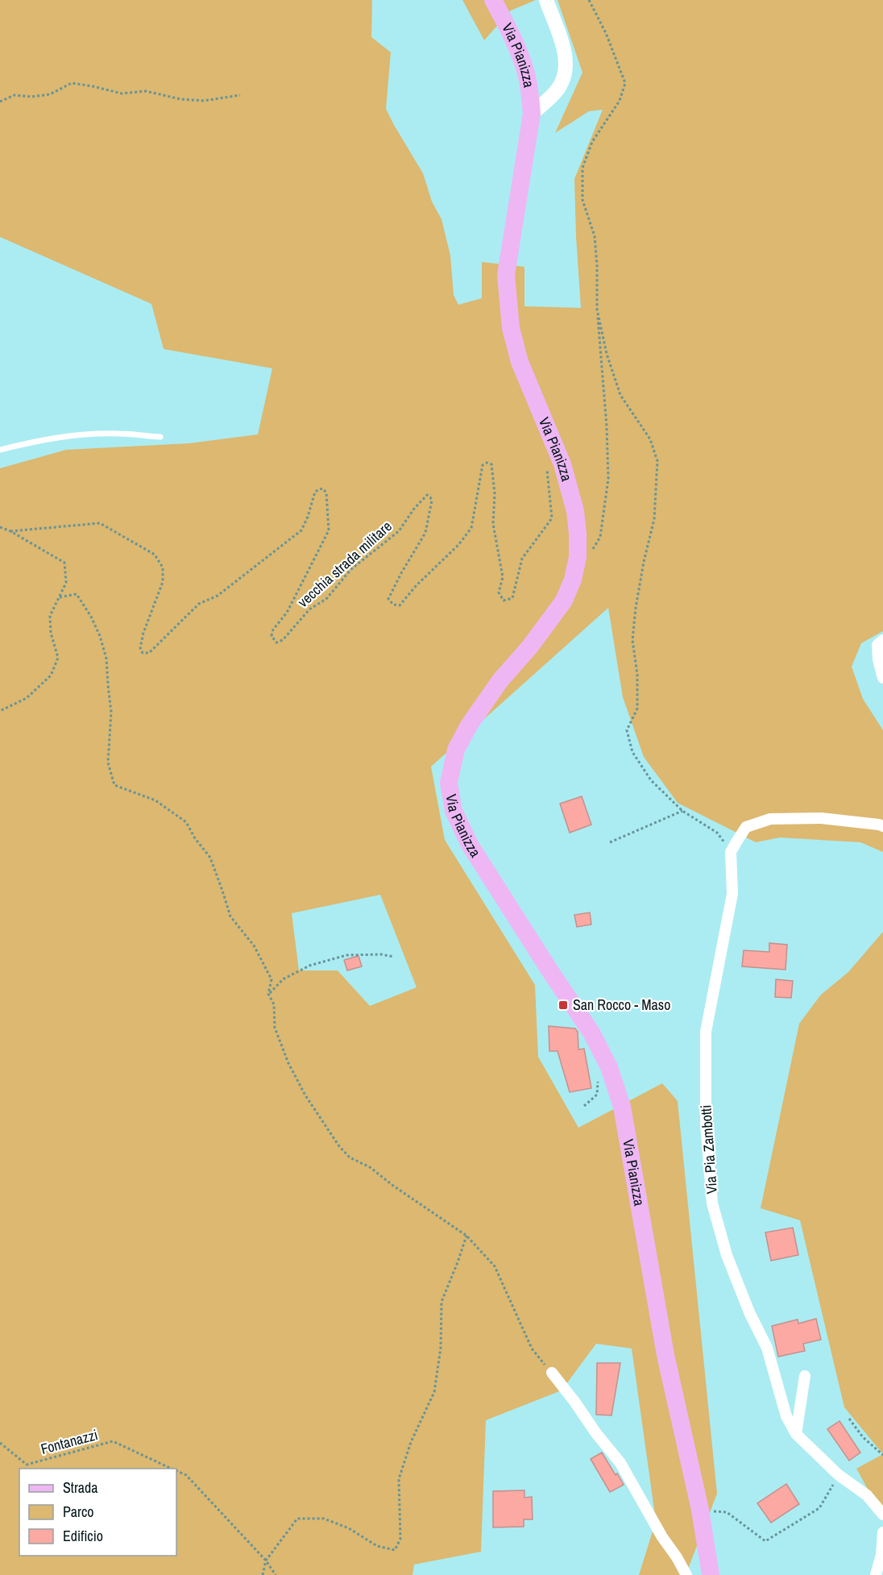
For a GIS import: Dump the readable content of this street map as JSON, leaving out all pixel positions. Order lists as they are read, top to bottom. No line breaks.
{"streets":{"main road":["Via Pianizza"],"street":["Via Pia Zambotti"],"path":["vecchia strada militare","Fontanazzi"]},"places":{"transit":["San Rocco - Maso"]},"legend":["Strada","Parco","Edificio"]}
